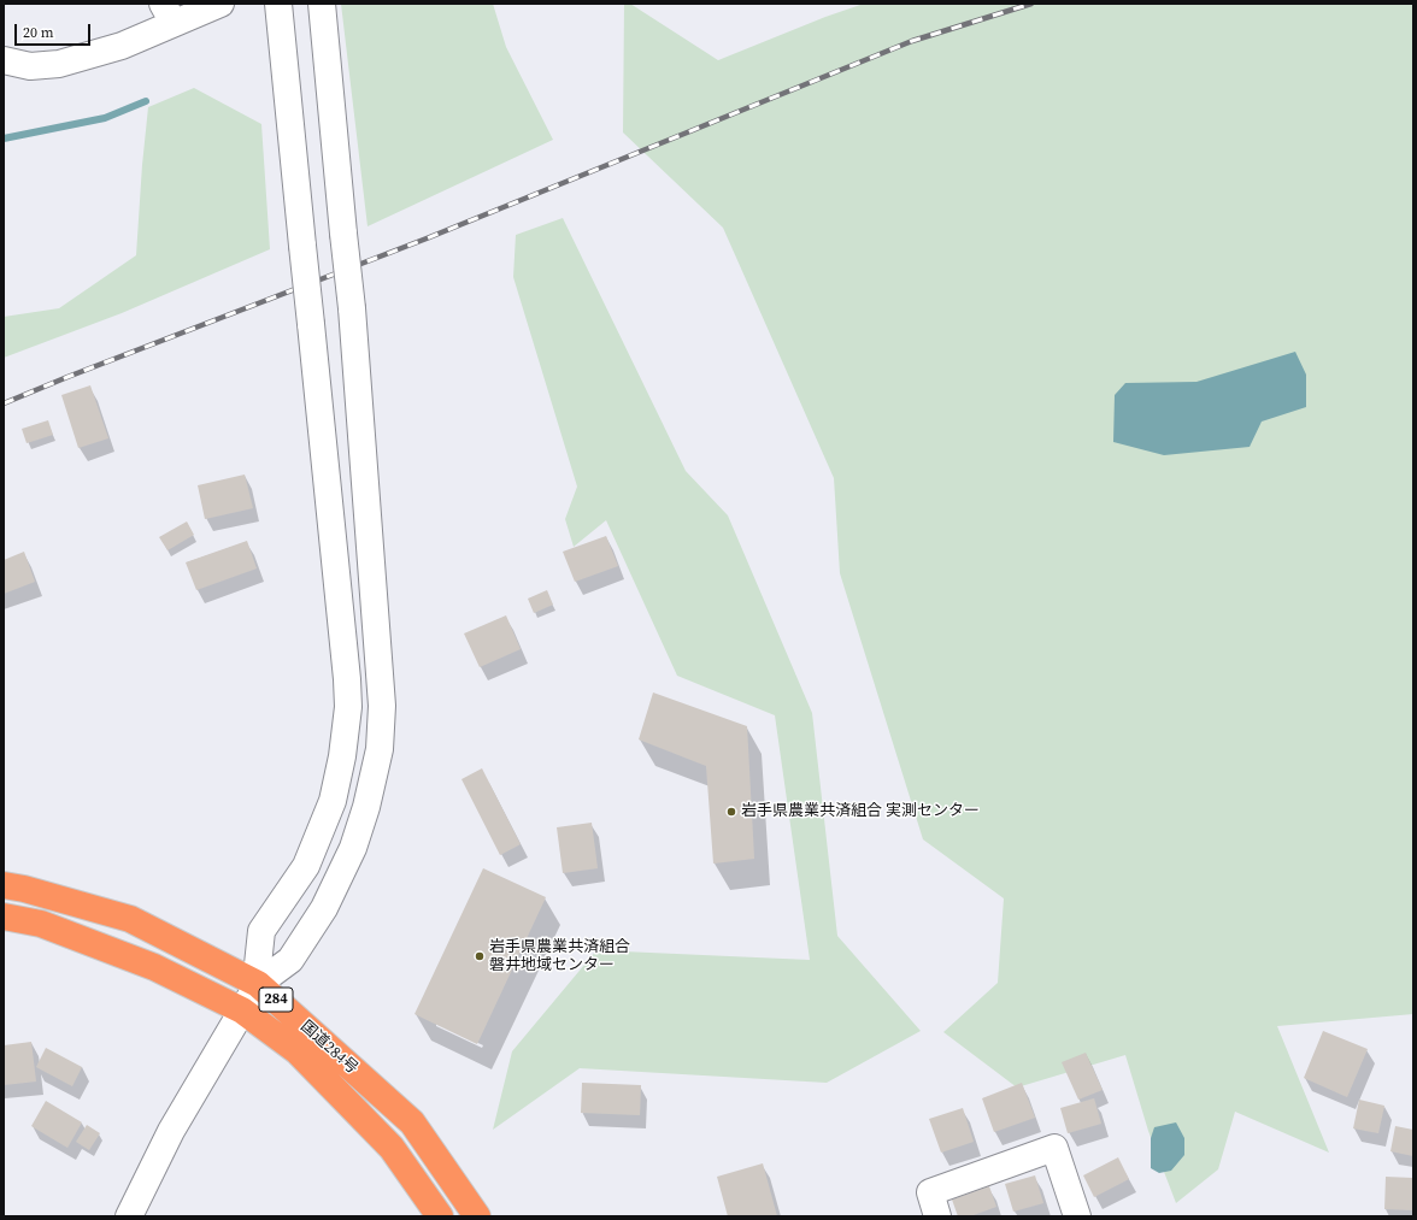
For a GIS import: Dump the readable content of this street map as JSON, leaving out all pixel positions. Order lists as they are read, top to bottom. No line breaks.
{"streets":{"highway":["284","国道284号"]},"places":["岩手県農業共済組合 実測センター","岩手県農業共済組合 磐井地域センター"],"scale_bar":"20 m"}
